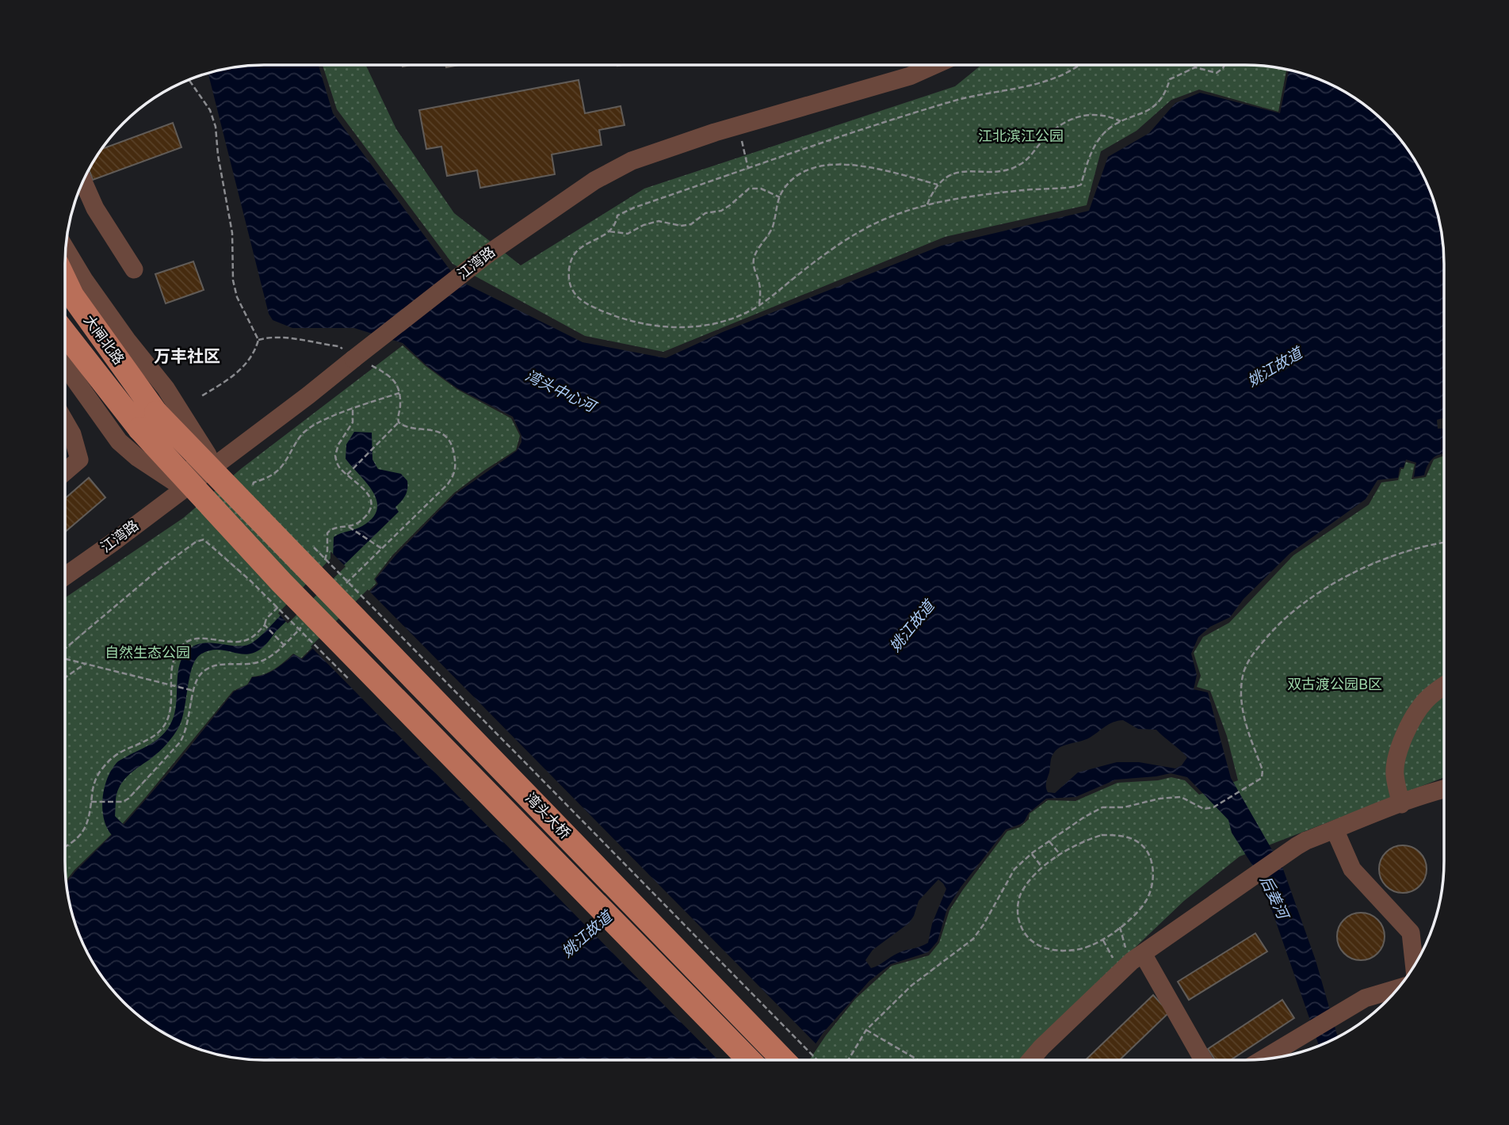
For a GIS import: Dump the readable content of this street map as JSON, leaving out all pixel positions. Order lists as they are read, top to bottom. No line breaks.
{"streets":{"main road":["大闸北路","湾头大桥"],"street":["江湾路"]},"crossings":[["大闸北路","湾头大桥"]],"districts":["万丰社区"],"water":["姚江故道","湾头中心河","后姜河"],"parks":["江北滨江公园","自然生态公园","双古渡公园B区"]}
